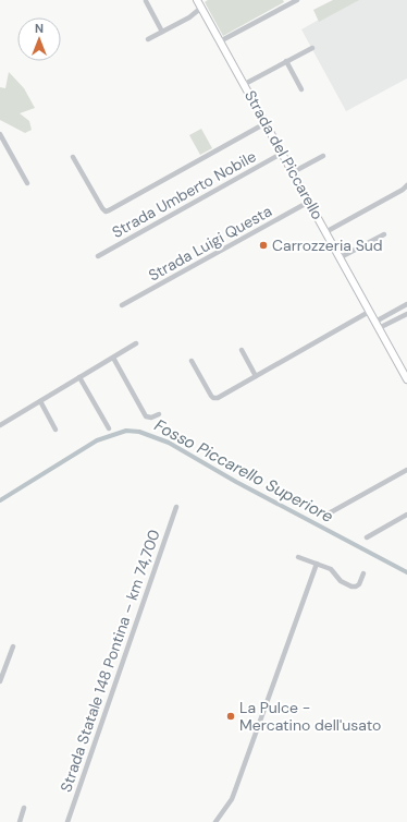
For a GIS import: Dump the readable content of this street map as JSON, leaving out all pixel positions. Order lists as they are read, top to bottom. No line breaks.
{"streets":{"street":["Strada del Piccarello","Strada Umberto Nobile","Strada Luigi Questa","Strada Statale 148 Pontina – km 74,700"]},"crossings":[["Strada del Piccarello","Strada Umberto Nobile"],["Strada del Piccarello","Strada Luigi Questa"]],"water":["Fosso Piccarello Superiore"],"places":["Carrozzeria Sud","La Pulce - Mercatino dell'usato"],"north":"top"}
